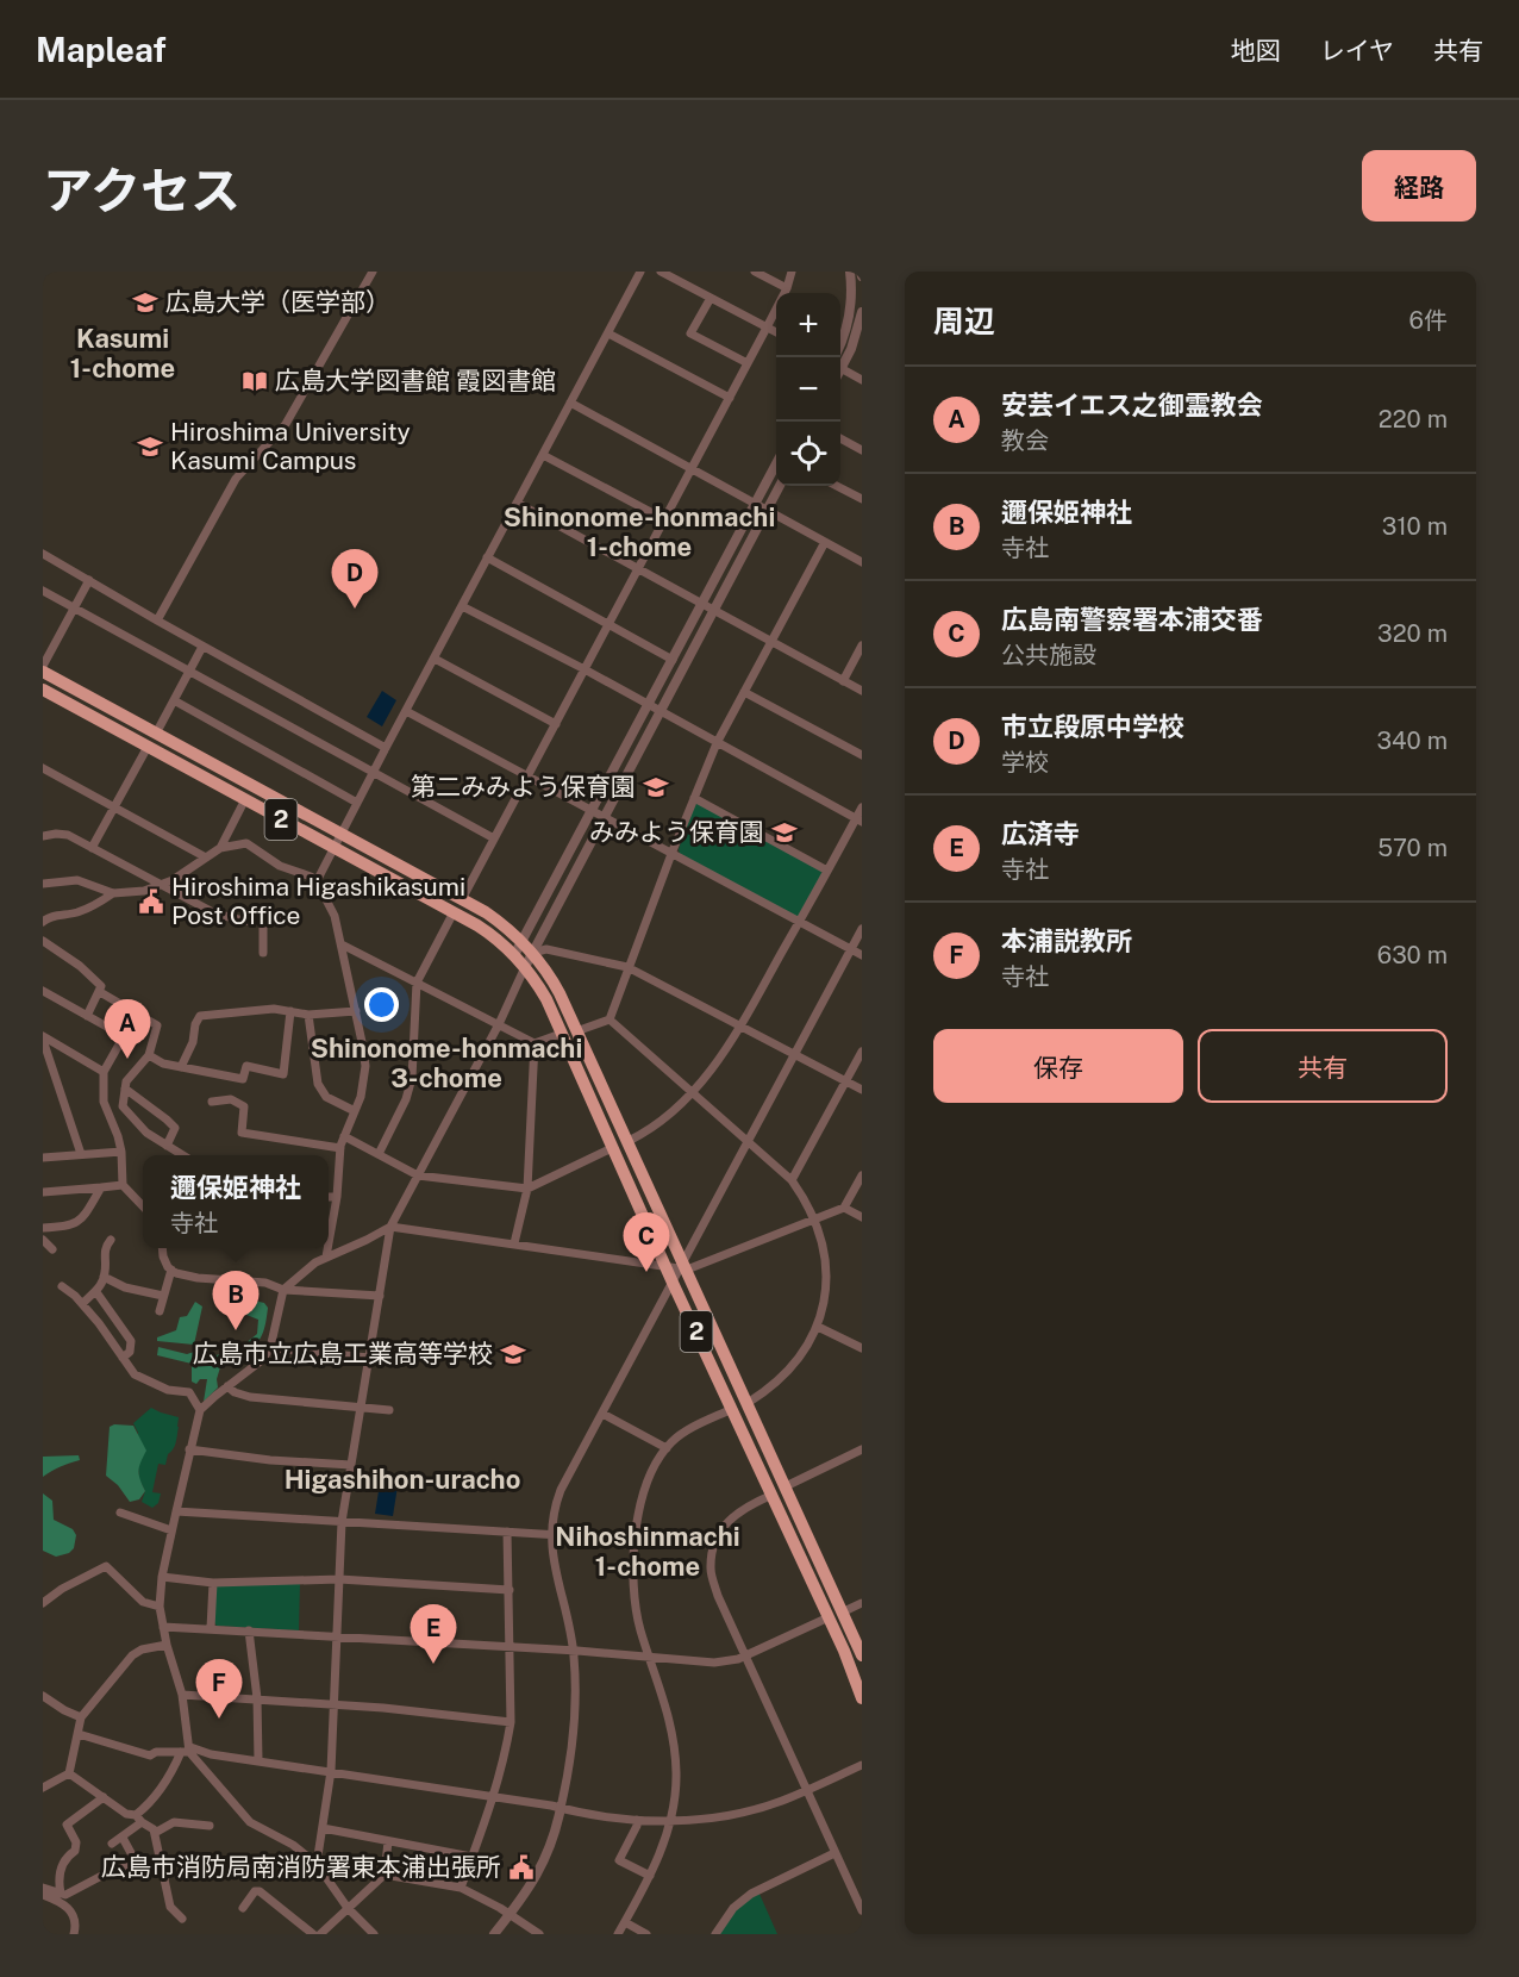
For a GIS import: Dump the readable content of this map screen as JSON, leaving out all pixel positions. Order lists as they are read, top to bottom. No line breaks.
{"streets":{"highway":["2"]},"districts":["Kasumi 1-chome","Shinonome-honmachi 1-chome","Shinonome-honmachi 3-chome","Higashihon-uracho","Nihoshinmachi 1-chome"],"places":{"school or university":["広島大学（医学部）","Hiroshima University Kasumi Campus","第二みみよう保育園","みみよう保育園","広島市立広島工業高等学校"],"library":["広島大学図書館 霞図書館"],"public building":["Hiroshima Higashikasumi Post Office","広島市消防局南消防署東本浦出張所"]},"page":{"header":"Mapleaf","nav":["地図","レイヤ","共有"],"title":"アクセス","buttons":["経路",["保存","共有"]],"heading":["周辺","6件"],"map_buttons":["+","−"],"list":[{"mark":"A","name":"安芸イエス之御霊教会","note":"教会","value":"220 m"},{"mark":"B","name":"邇保姫神社","note":"寺社","value":"310 m"},{"mark":"C","name":"広島南警察署本浦交番","note":"公共施設","value":"320 m"},{"mark":"D","name":"市立段原中学校","note":"学校","value":"340 m"},{"mark":"E","name":"広済寺","note":"寺社","value":"570 m"},{"mark":"F","name":"本浦説教所","note":"寺社","value":"630 m"}],"pins":["D","A","C","B","E","F"],"popup":["邇保姫神社","寺社"]}}
